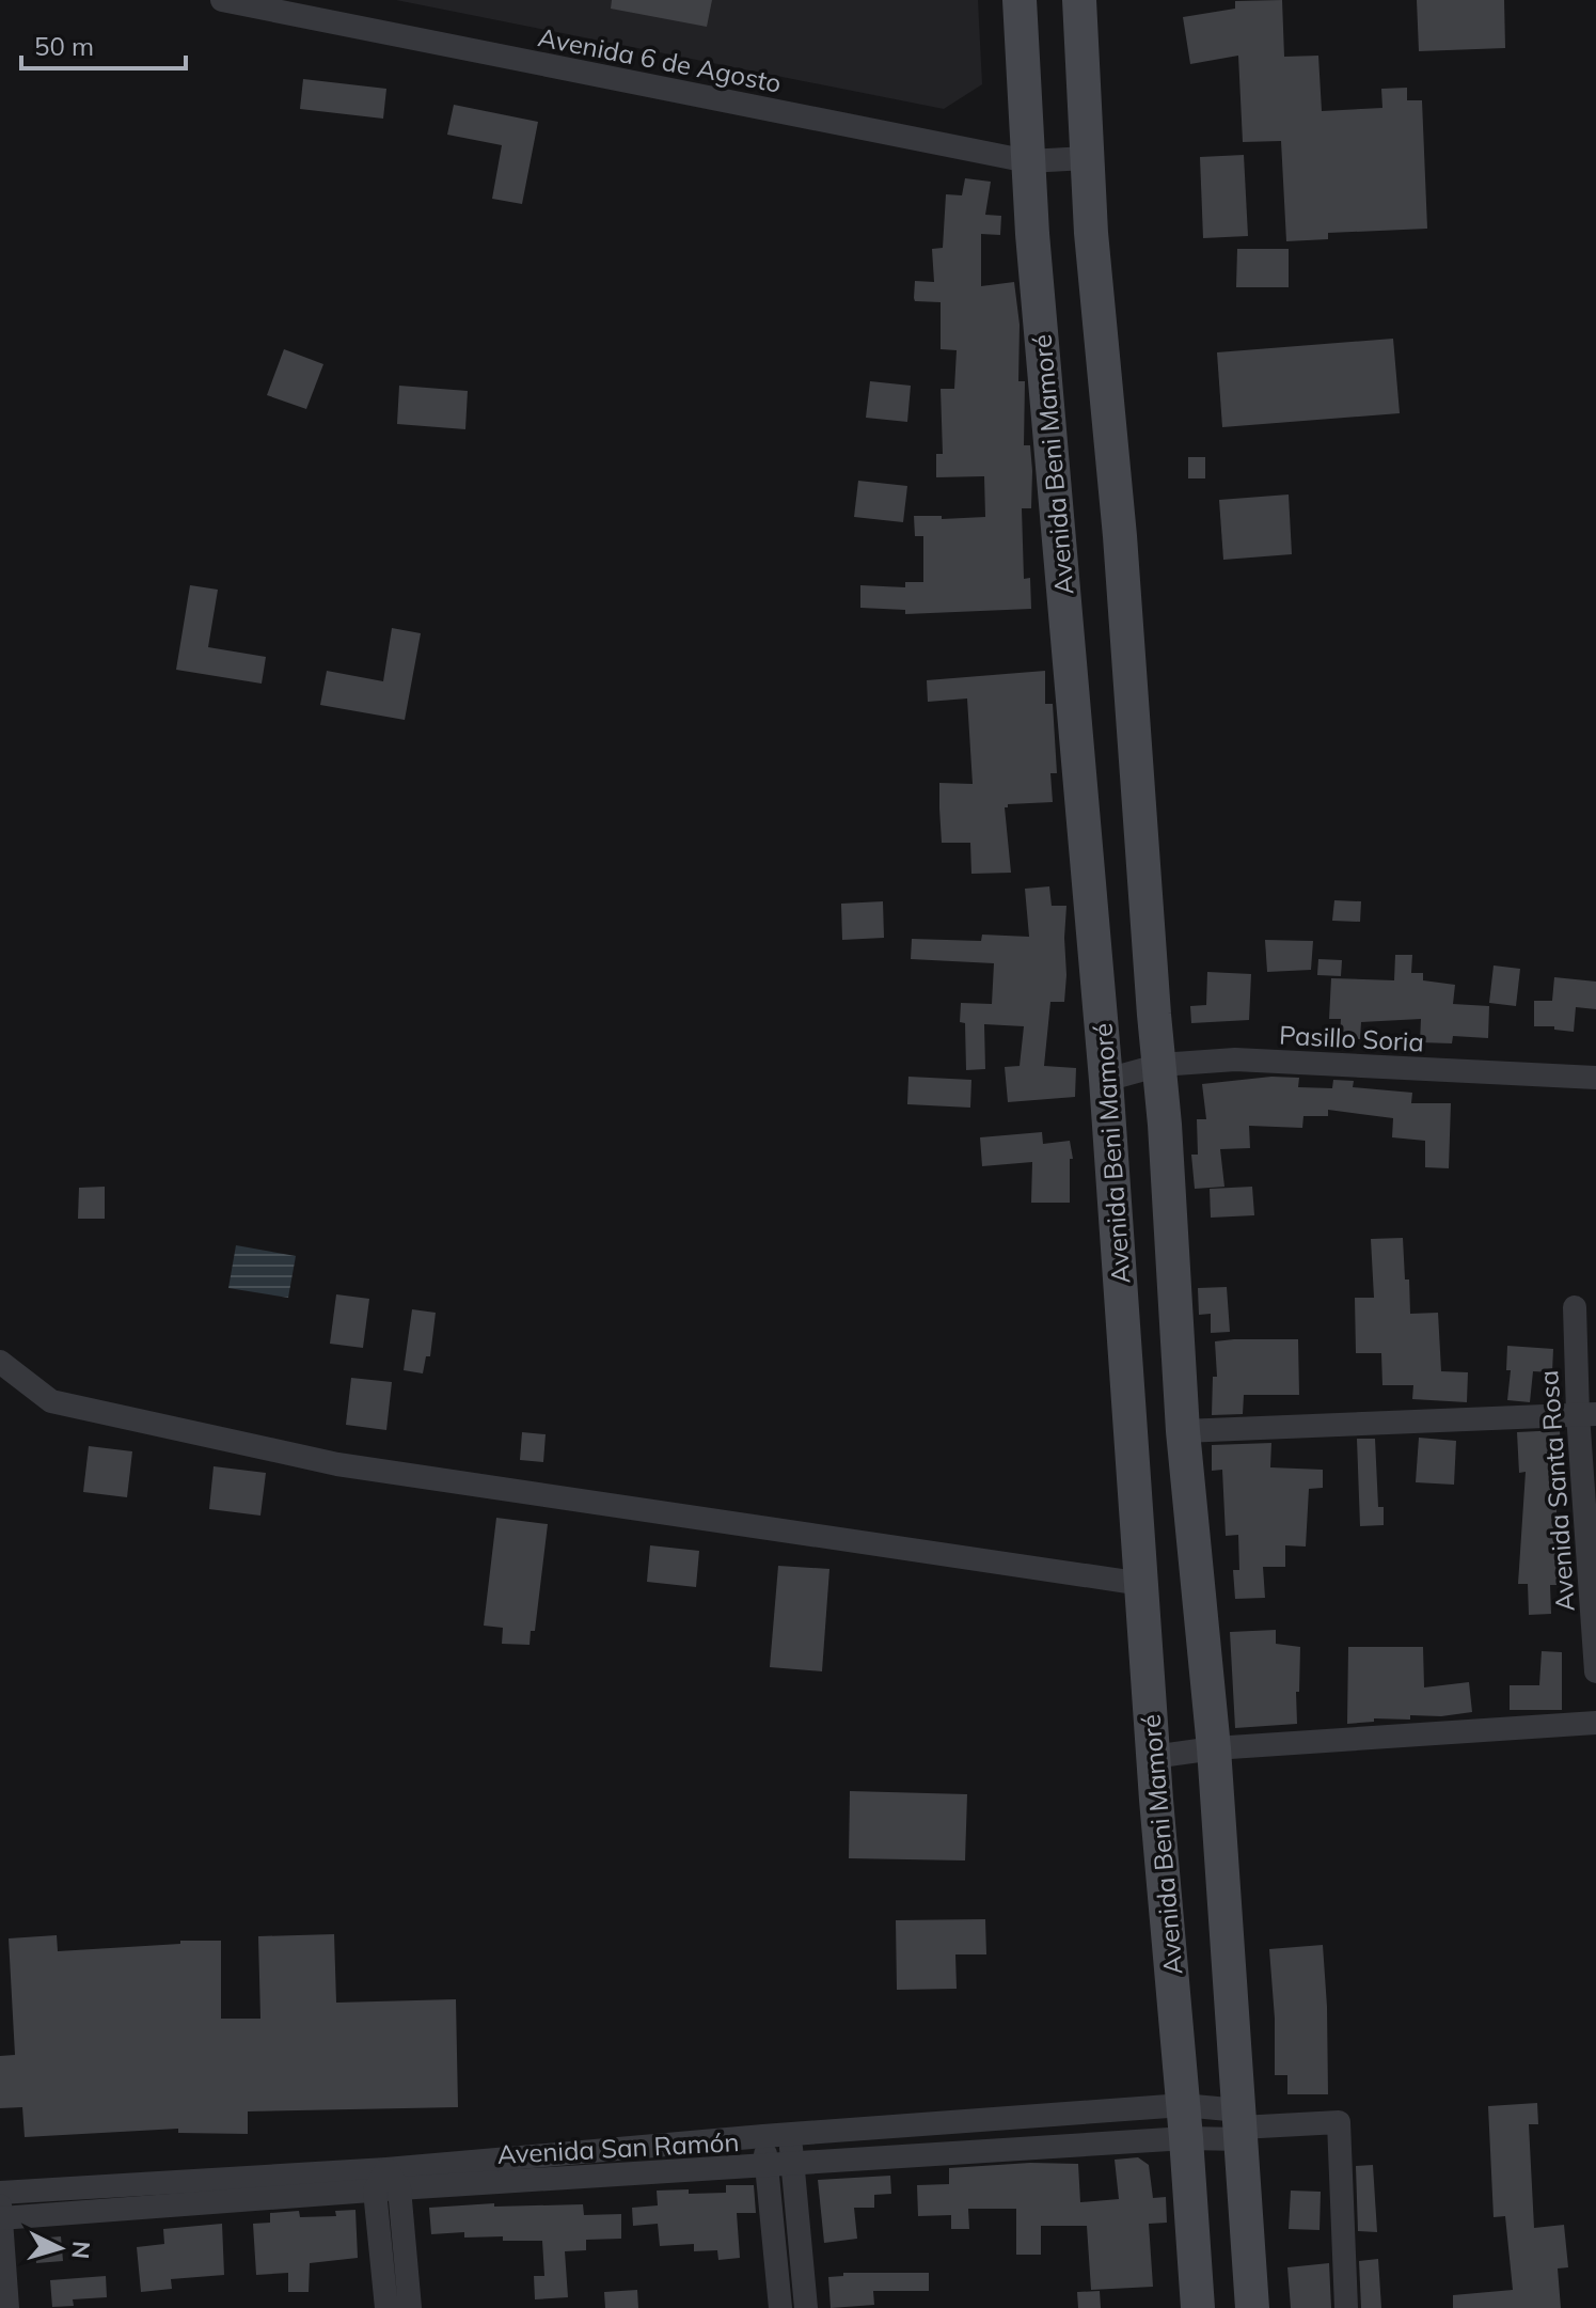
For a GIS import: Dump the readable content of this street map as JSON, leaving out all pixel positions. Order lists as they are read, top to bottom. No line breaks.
{"streets":{"street":["Avenida 6 de Agosto","Avenida Beni Mamoré","Pasillo Soria","Avenida Santa Rosa","Avenida San Ramón"]},"crossings":[["Avenida 6 de Agosto","Avenida Beni Mamoré"],["Avenida Beni Mamoré","Pasillo Soria"],["Avenida Beni Mamoré","Avenida San Ramón"]],"scale_bar":"50 m","north":"right"}
